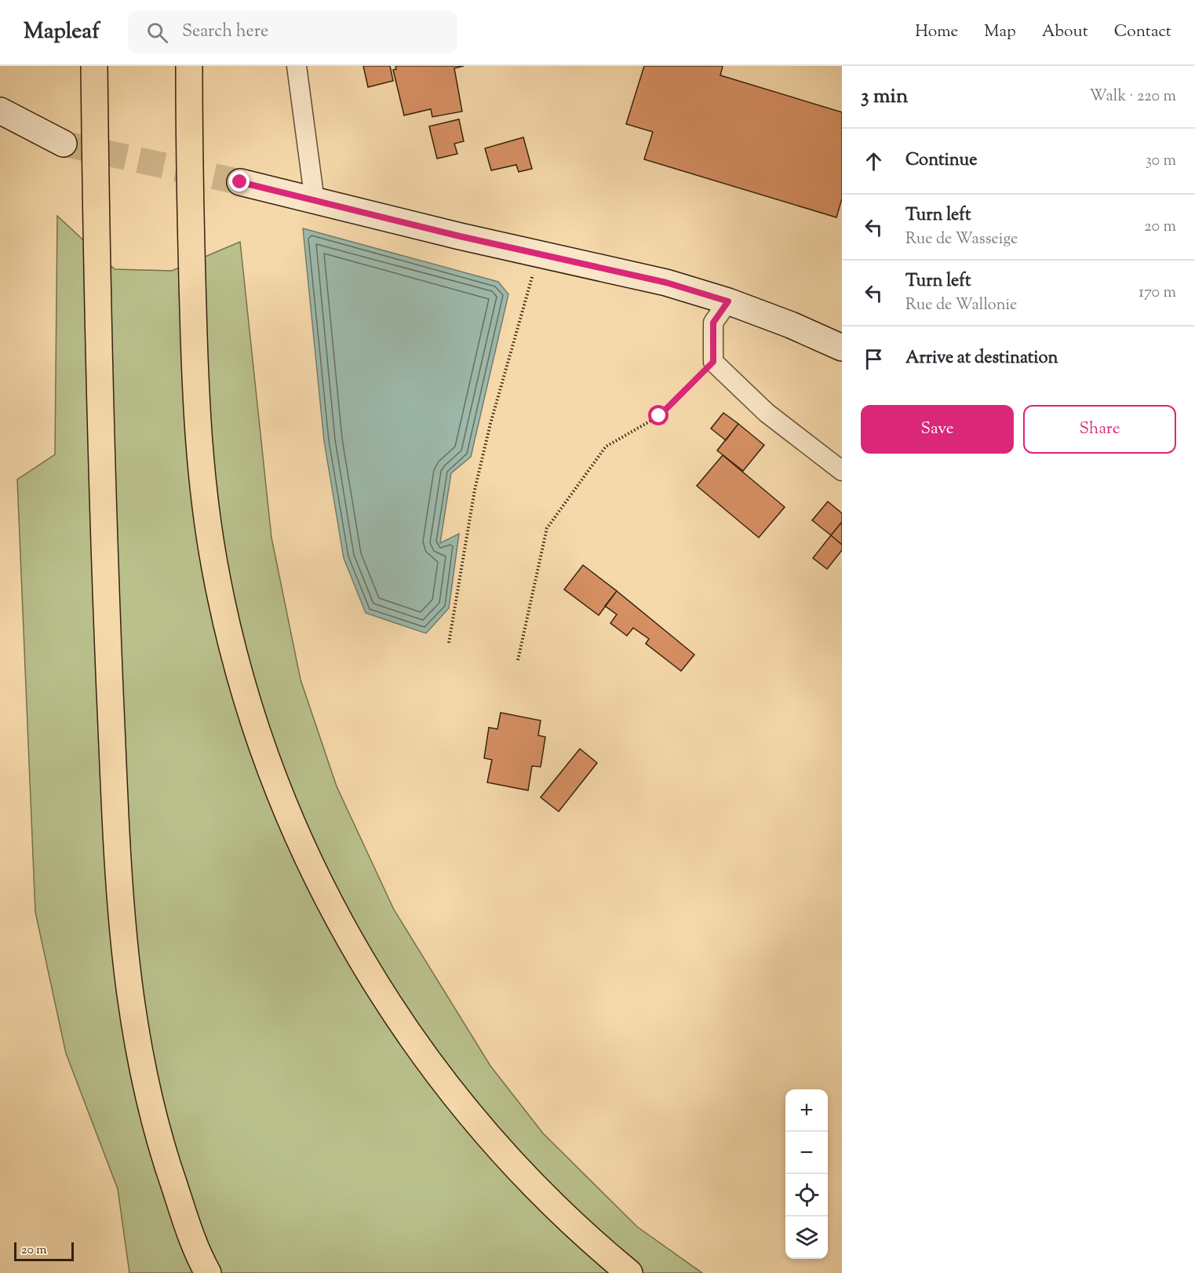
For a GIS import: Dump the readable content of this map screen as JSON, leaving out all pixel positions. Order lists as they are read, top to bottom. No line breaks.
{"scale_bar":"20 m","page":{"header":"Mapleaf","search":"Search here","nav":["Home","Map","About","Contact"],"heading":["3 min","Walk · 220 m"],"list":[["Continue","30 m"],["Turn left","Rue de Wasseige","20 m"],["Turn left","Rue de Wallonie","170 m"],"Arrive at destination"],"buttons":["Save","Share"],"map_buttons":["+","−"],"scale":"20 m"}}
